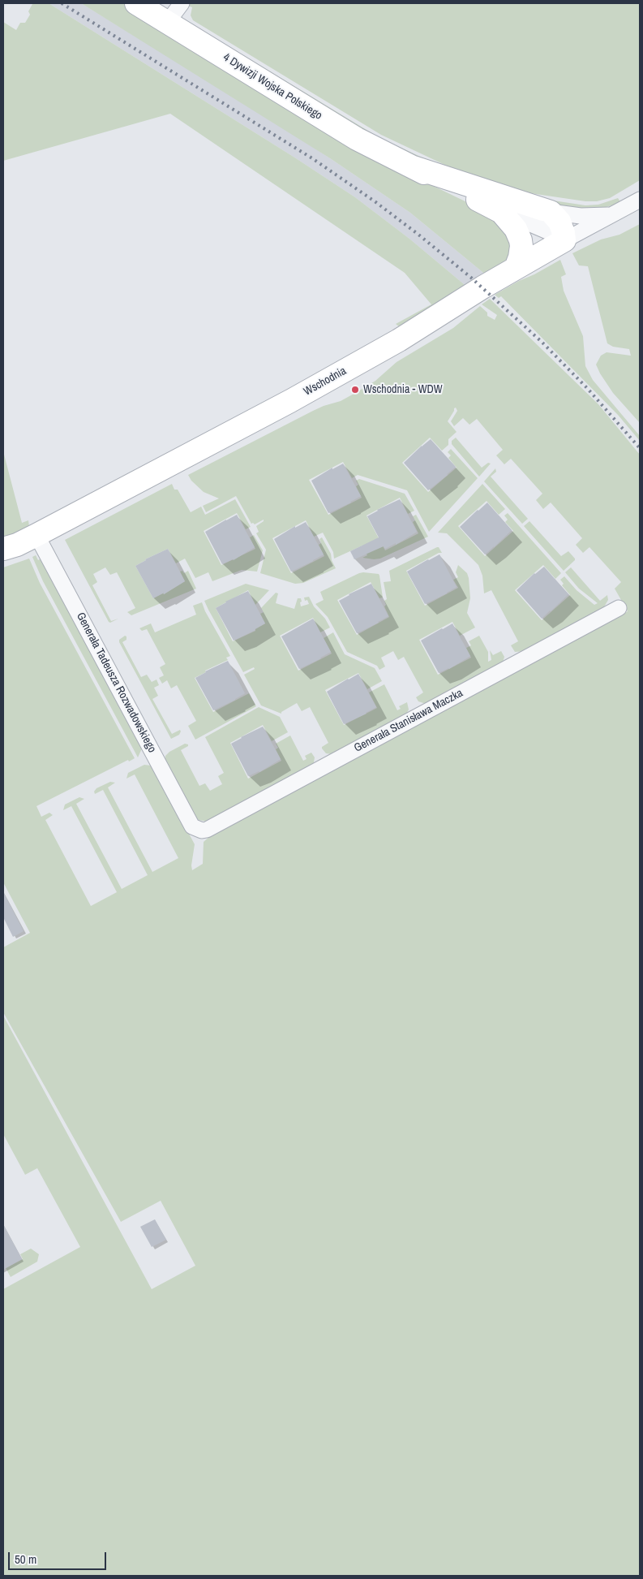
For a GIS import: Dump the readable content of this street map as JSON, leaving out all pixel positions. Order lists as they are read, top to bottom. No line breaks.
{"streets":{"street":["4 Dywizji Wojska Polskiego","Wschodnia","Generała Tadeusza Rozwadowskiego","Generała Stanisława Maczka"]},"crossings":[["4 Dywizji Wojska Polskiego","Wschodnia"],["Wschodnia","Generała Tadeusza Rozwadowskiego"],["Generała Tadeusza Rozwadowskiego","Generała Stanisława Maczka"]],"places":["Wschodnia - WDW"],"scale_bar":"50 m"}
